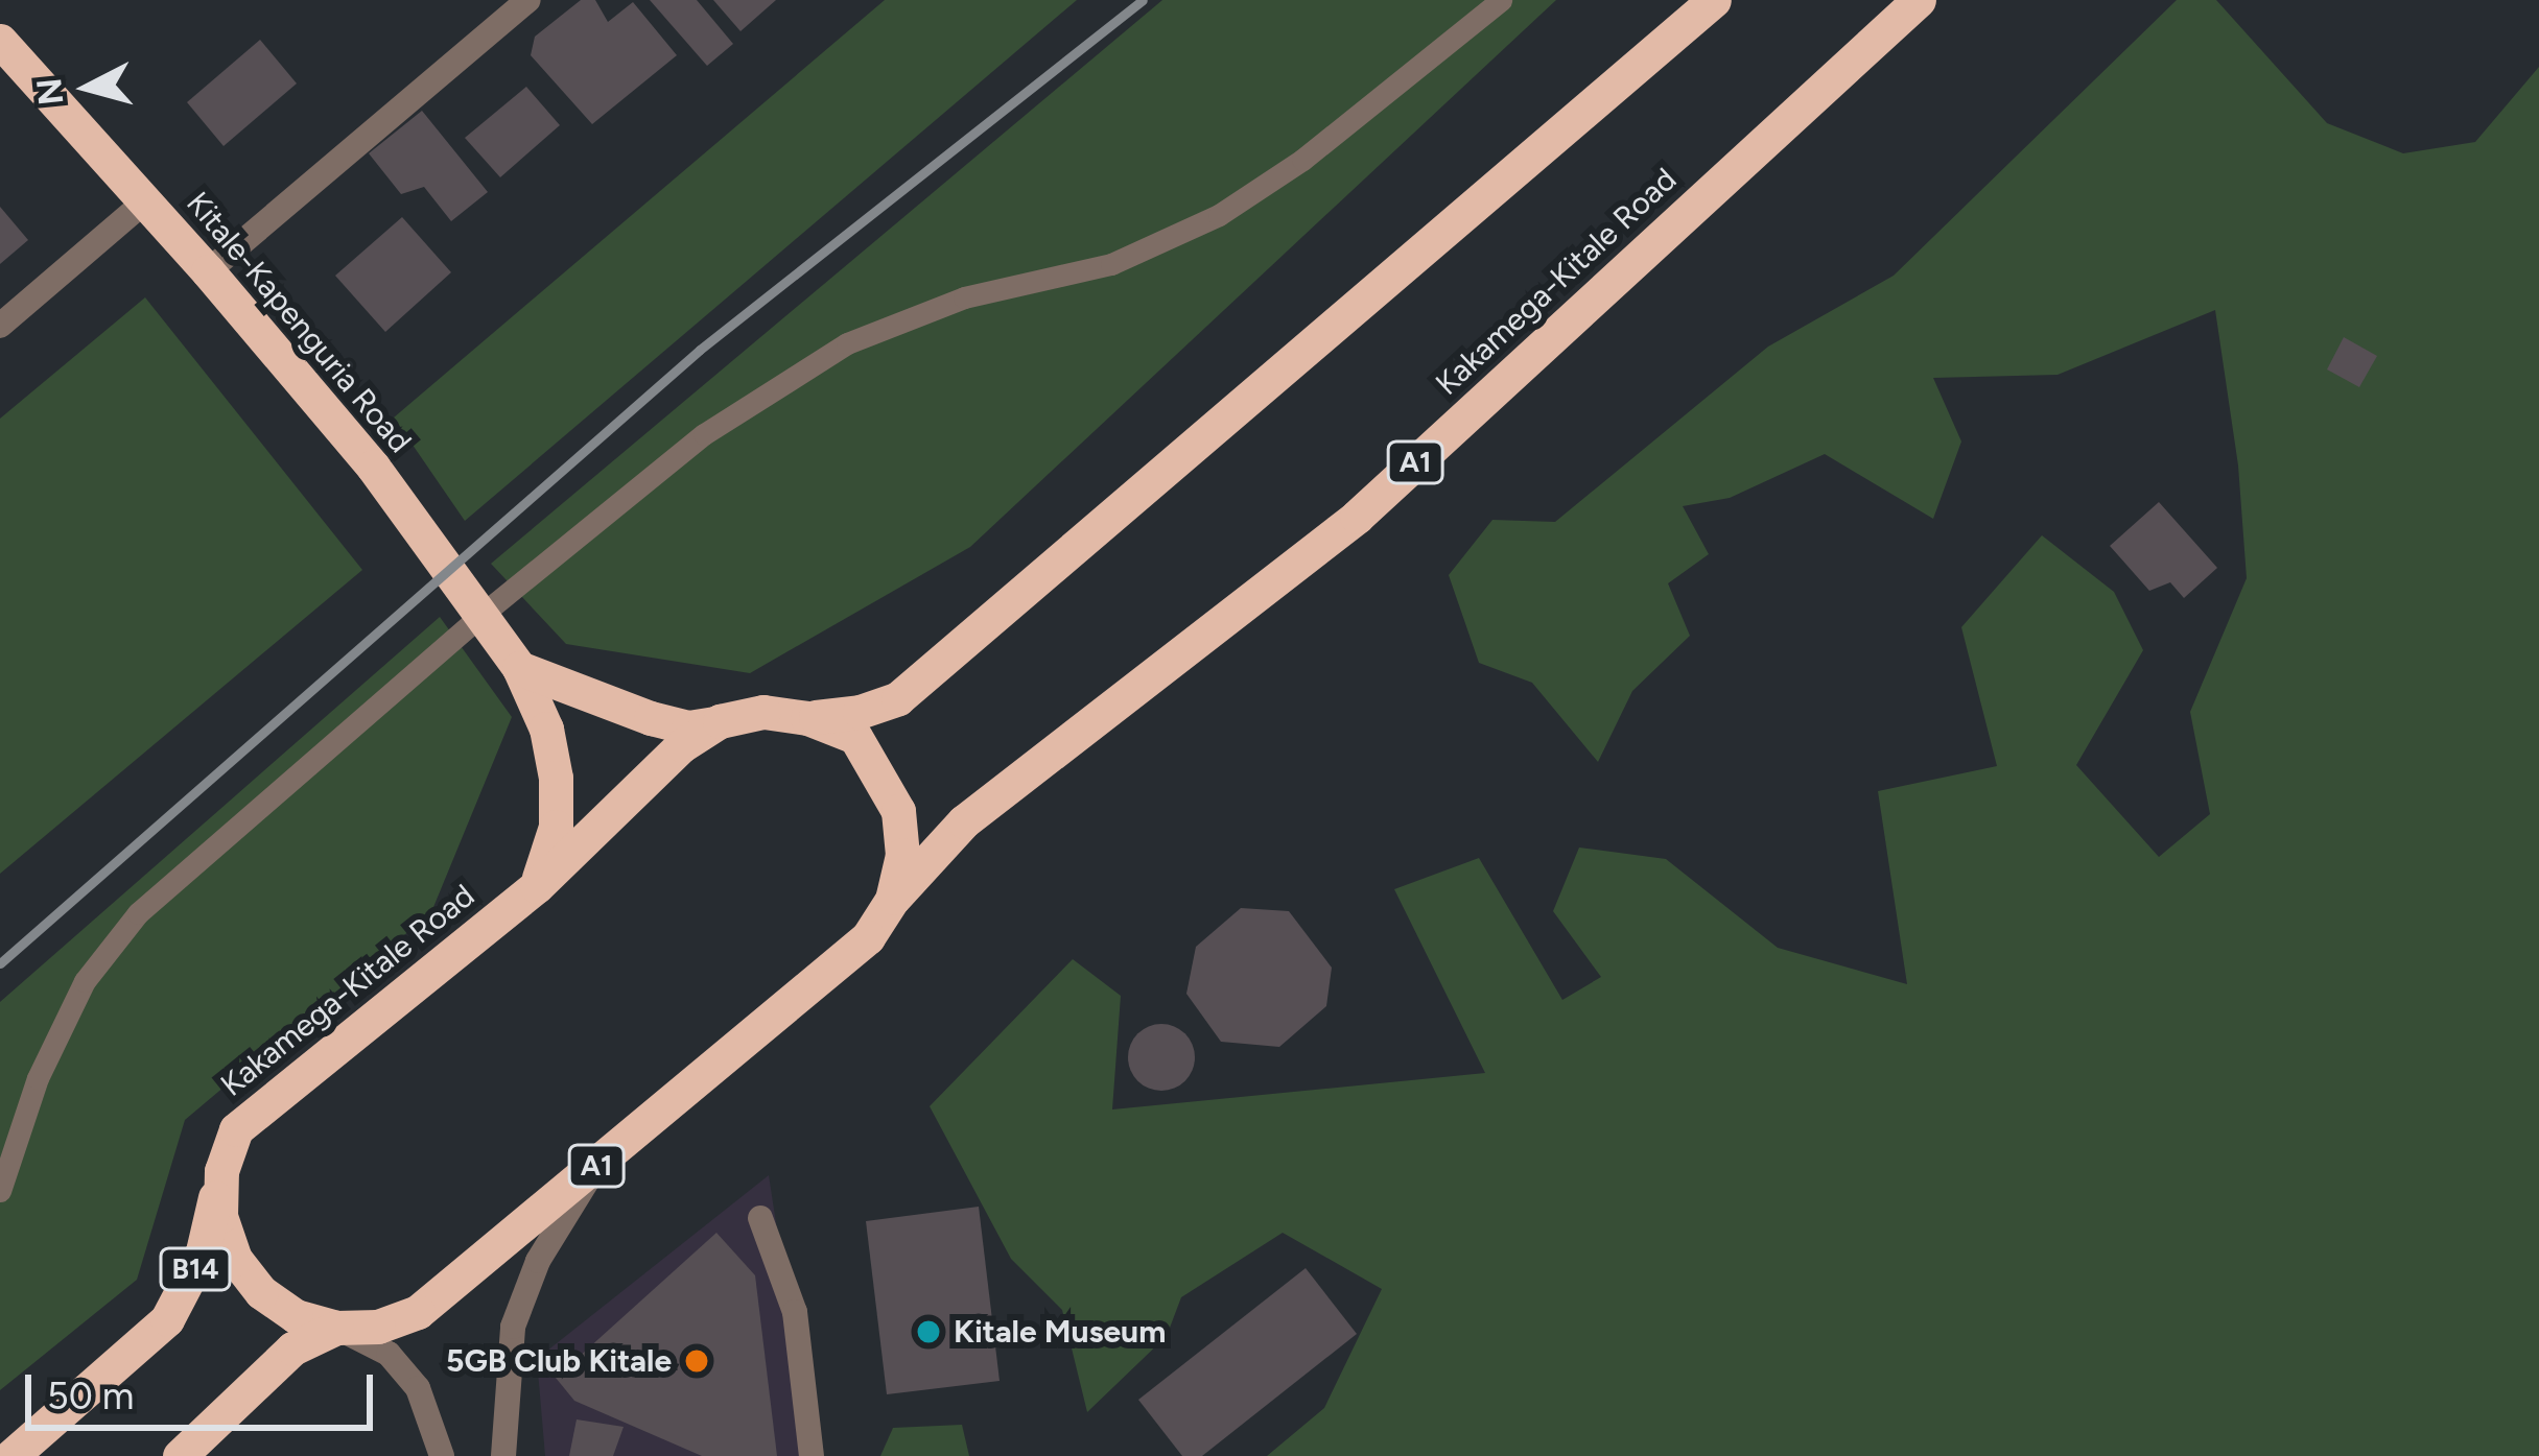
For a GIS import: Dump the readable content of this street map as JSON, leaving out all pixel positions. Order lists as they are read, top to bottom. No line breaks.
{"streets":{"highway":["Kakamega-Kitale Road","Kitale-Kapenguria Road","A1","B14"]},"crossings":[["Kakamega-Kitale Road","Kitale-Kapenguria Road"],["Kakamega-Kitale Road","A1"],["Kakamega-Kitale Road","B14"],["Kitale-Kapenguria Road","A1"]],"places":["Kitale Museum","5GB Club Kitale"],"scale_bar":"50 m","north":"left"}
